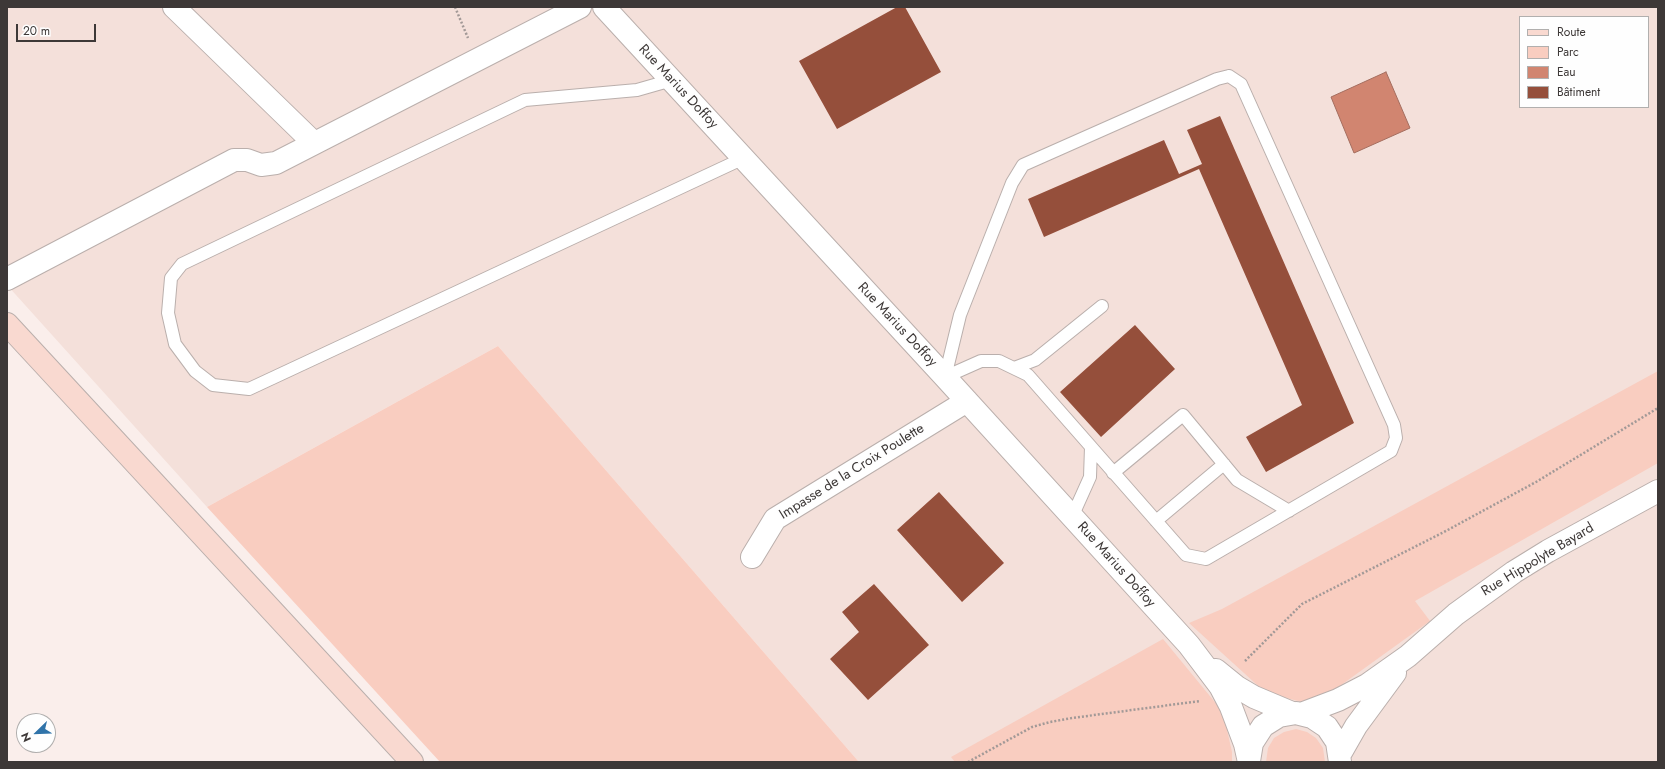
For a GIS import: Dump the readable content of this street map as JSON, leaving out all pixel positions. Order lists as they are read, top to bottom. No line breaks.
{"streets":{"street":["Rue Marius Doffoy","Impasse de la Croix Poulette","Rue Hippolyte Bayard"]},"crossings":[["Rue Marius Doffoy","Impasse de la Croix Poulette"],["Rue Marius Doffoy","Rue Hippolyte Bayard"]],"legend":["Route","Parc","Eau","Bâtiment"],"scale_bar":"20 m","north":"bottom left"}
